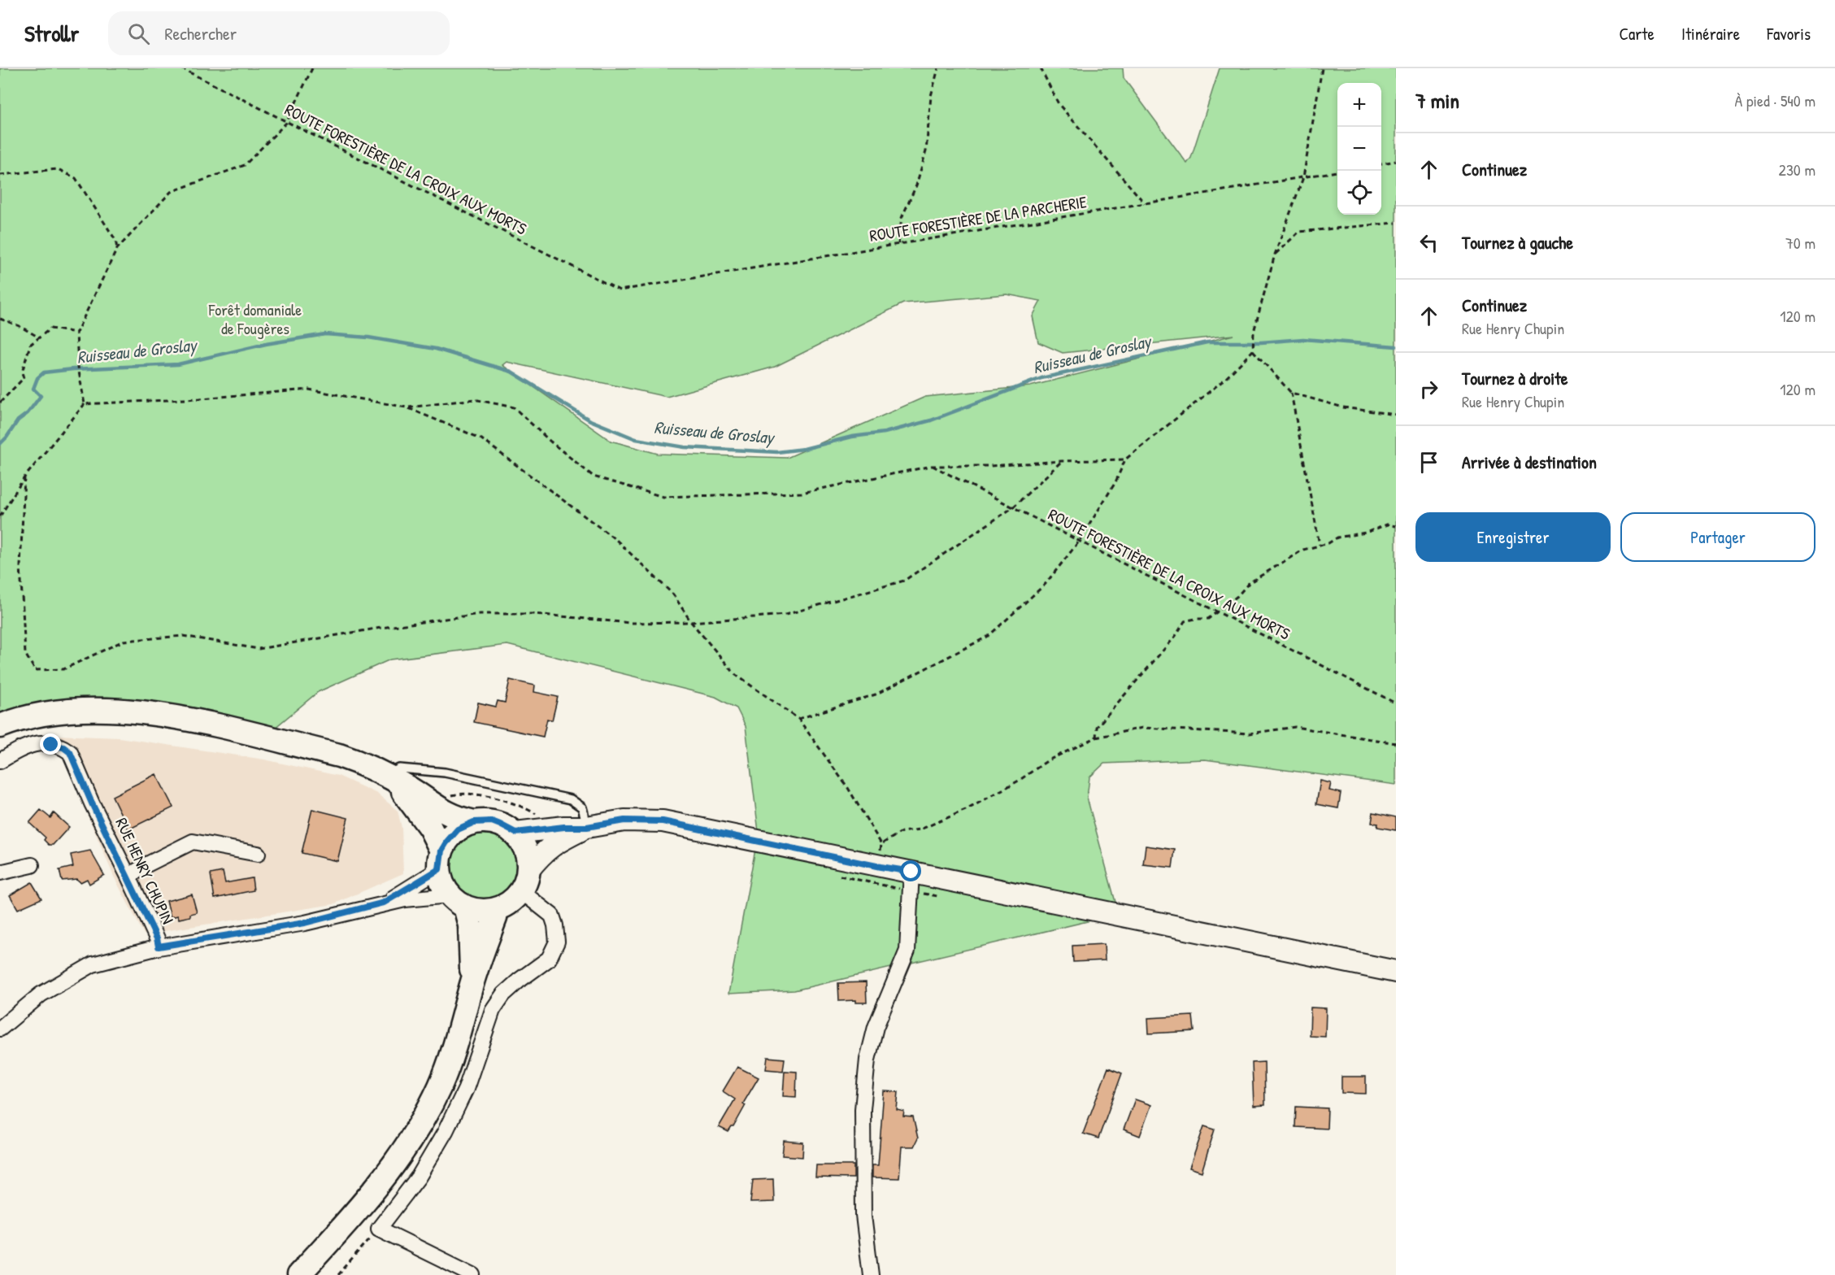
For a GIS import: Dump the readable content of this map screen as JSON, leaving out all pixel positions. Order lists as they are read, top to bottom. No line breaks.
{"streets":{"street":["RUE HENRY CHUPIN"],"path":["ROUTE FORESTIÈRE DE LA CROIX AUX MORTS","ROUTE FORESTIÈRE DE LA PARCHERIE"]},"crossings":[["ROUTE FORESTIÈRE DE LA CROIX AUX MORTS","ROUTE FORESTIÈRE DE LA PARCHERIE"]],"water":["Ruisseau de Groslay"],"parks":["Forêt domaniale de Fougères"],"page":{"header":"Strollr","search":"Rechercher","nav":["Carte","Itinéraire","Favoris"],"heading":["7 min","À pied · 540 m"],"map_buttons":["+","−"],"list":[["Continuez","230 m"],["Tournez à gauche","70 m"],["Continuez","Rue Henry Chupin","120 m"],["Tournez à droite","Rue Henry Chupin","120 m"],"Arrivée à destination"],"buttons":["Enregistrer","Partager"]}}
